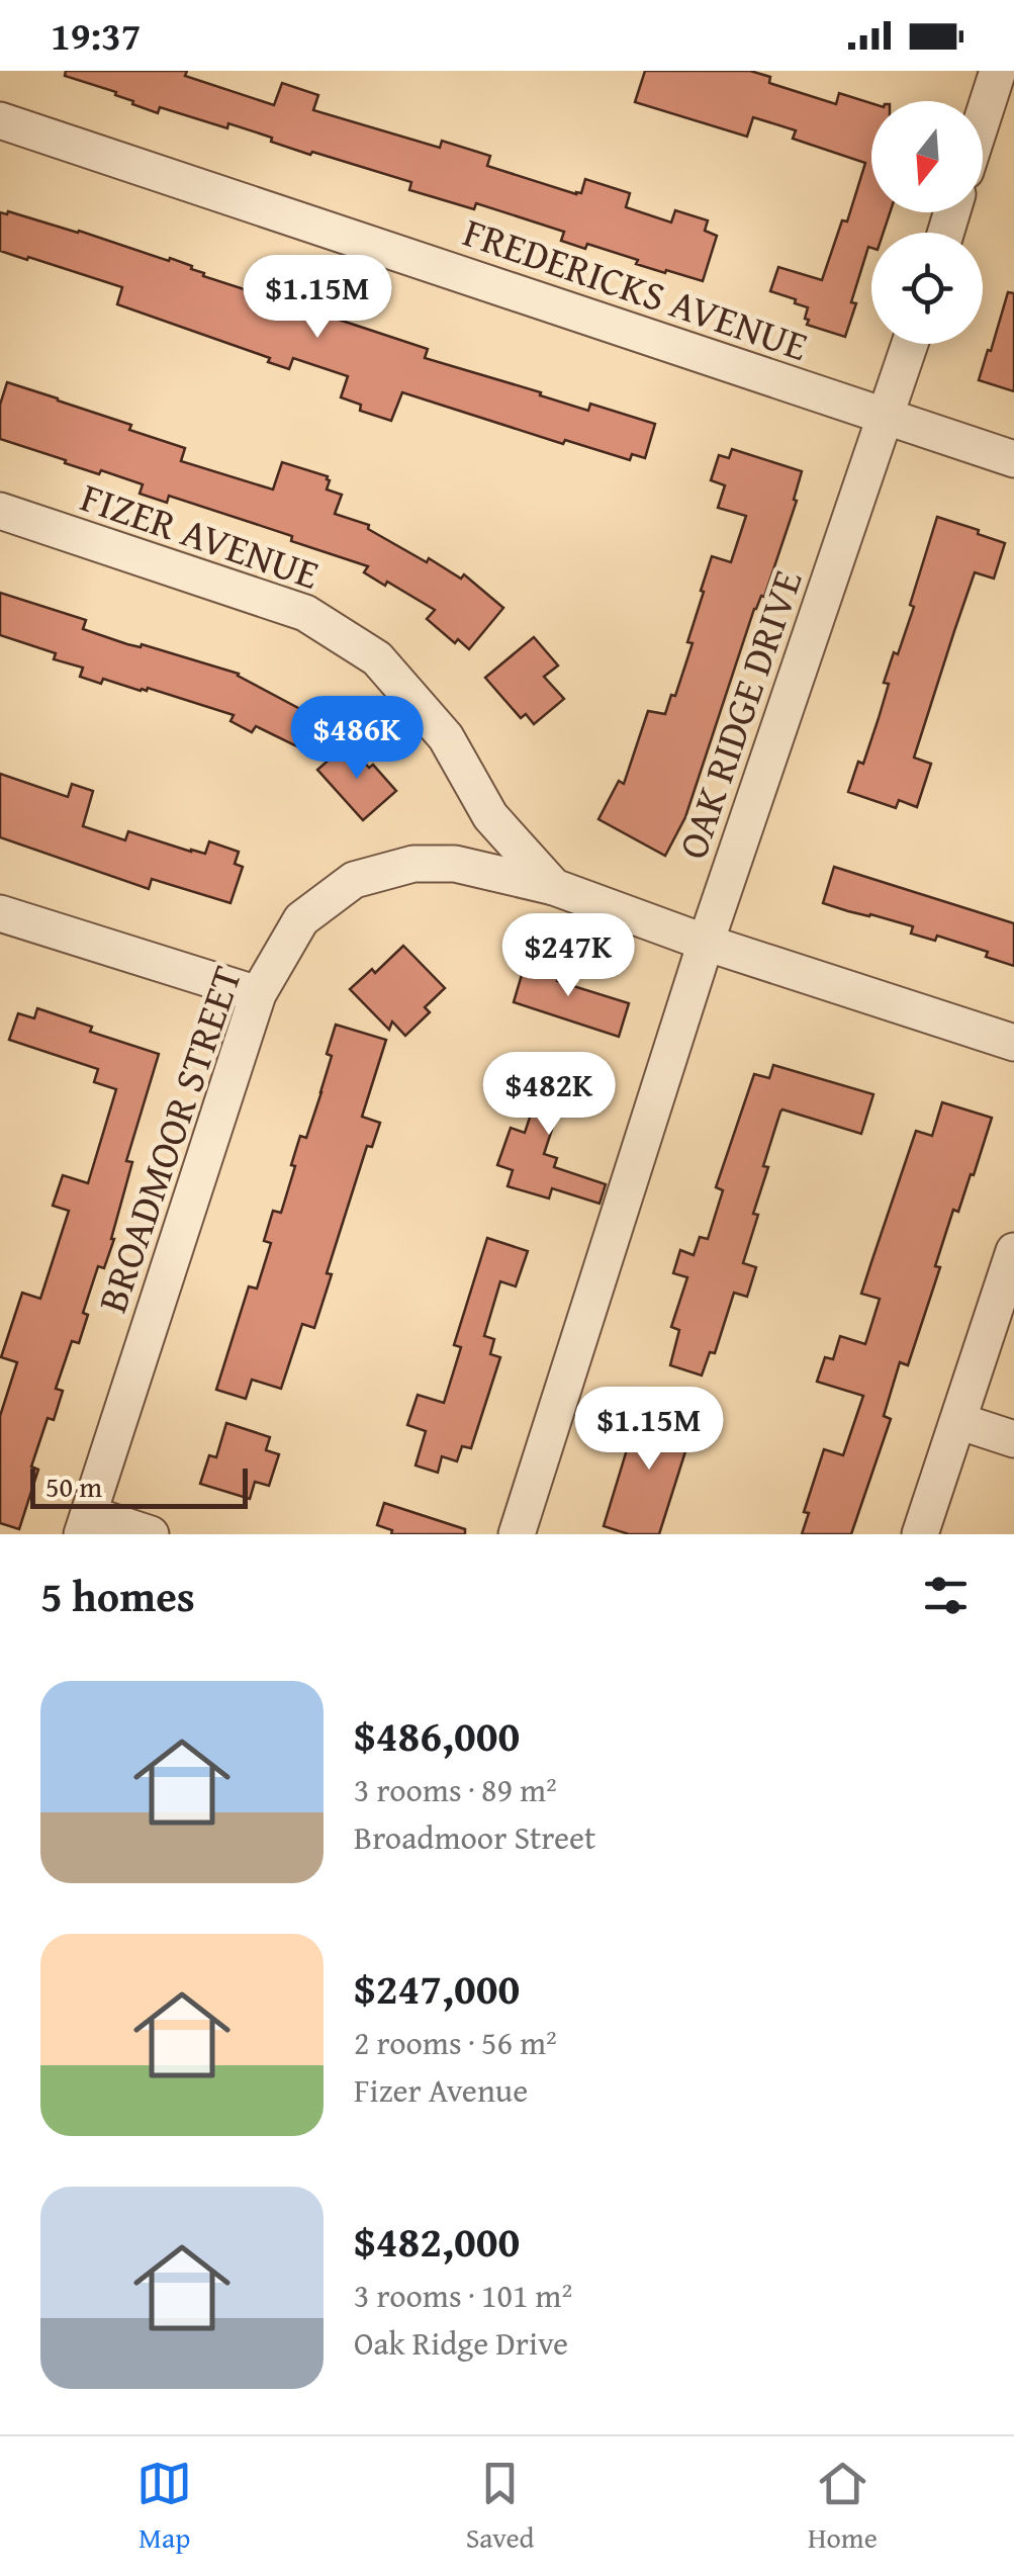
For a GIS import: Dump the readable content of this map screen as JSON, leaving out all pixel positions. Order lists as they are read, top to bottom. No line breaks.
{"streets":{"street":["FREDERICKS AVENUE","FIZER AVENUE","OAK RIDGE DRIVE","BROADMOOR STREET"]},"crossings":[["FREDERICKS AVENUE","OAK RIDGE DRIVE"],["FIZER AVENUE","OAK RIDGE DRIVE"],["FIZER AVENUE","BROADMOOR STREET"]],"scale_bar":"50 m","north":"bottom","page":{"status":"19:37","price":["$1.15M","$486K","$247K","$482K","$1.15M"],"scale":"50 m","heading":"5 homes","list":[{"name":"$486,000","note":"3 rooms · 89 m² · Broadmoor Street"},{"name":"$247,000","note":"2 rooms · 56 m² · Fizer Avenue"},{"name":"$482,000","note":"3 rooms · 101 m² · Oak Ridge Drive"}],"tabs":["Map","Saved","Home"]}}
